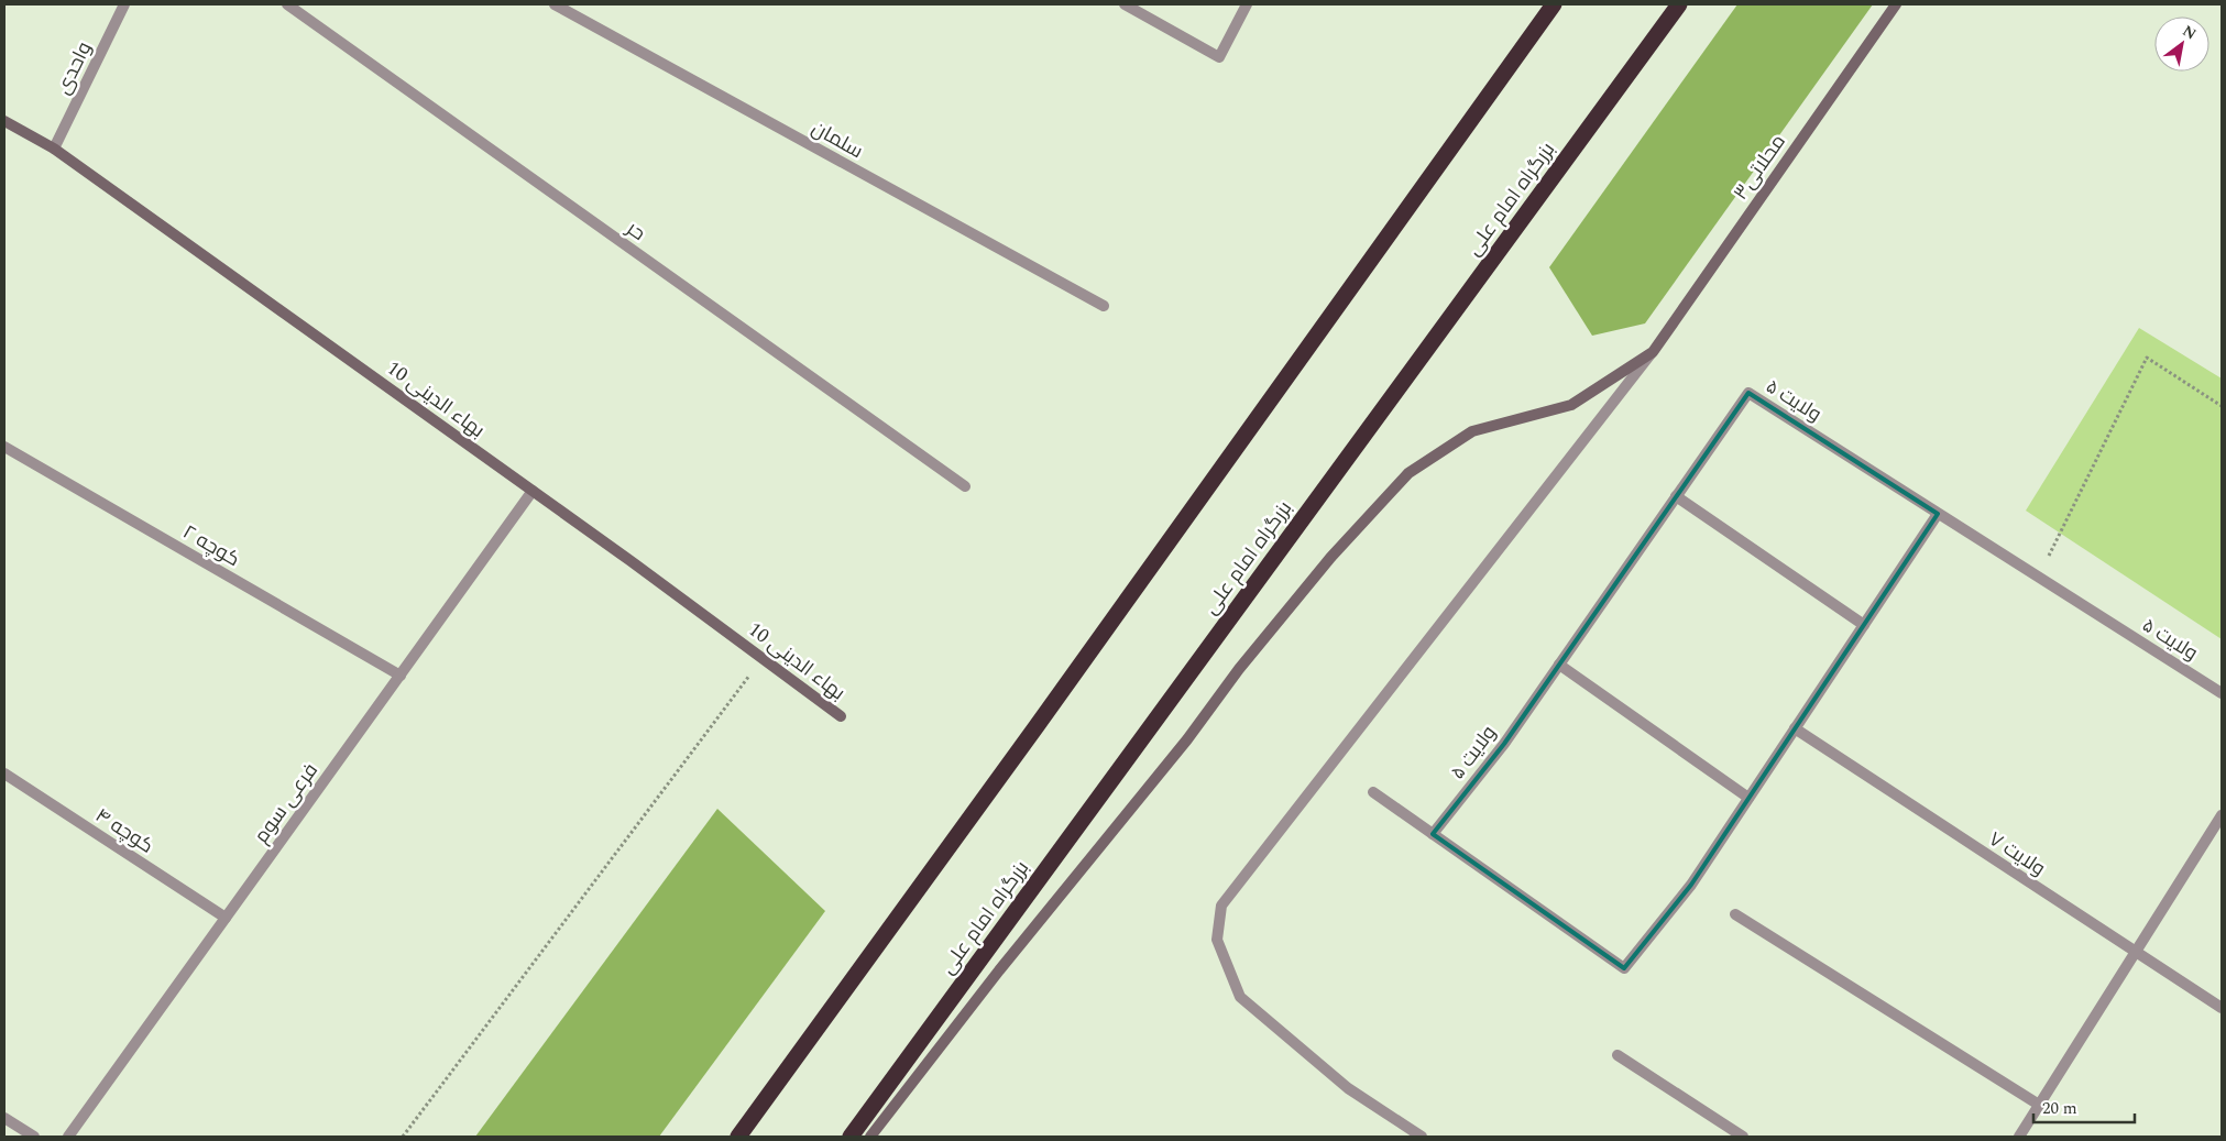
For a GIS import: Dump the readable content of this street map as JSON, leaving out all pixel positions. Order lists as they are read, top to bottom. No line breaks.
{"streets":{"highway":["بزرگراه امام علی"],"main road":["محلاتی۳","بهاء الدینی 10"],"street":["واحدی","سلمان","حر","ولایت ۵","کوچه ۲","فرعی سوم","کوچه ۴","ولایت ۷"]},"crossings":[["واحدی","بهاء الدینی 10"],["بهاء الدینی 10","فرعی سوم"],["کوچه ۲","فرعی سوم"],["فرعی سوم","کوچه ۴"]],"scale_bar":"20 m","north":"top right"}
